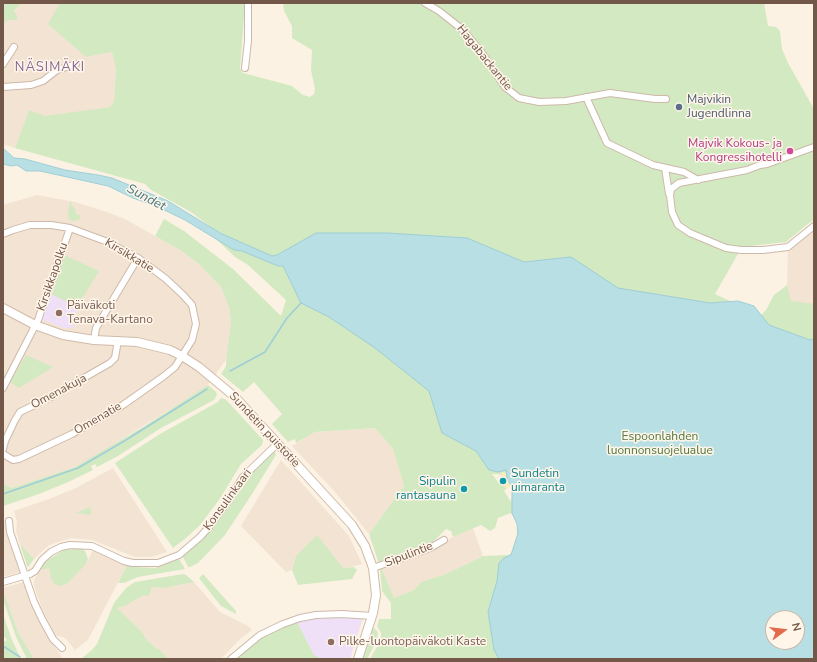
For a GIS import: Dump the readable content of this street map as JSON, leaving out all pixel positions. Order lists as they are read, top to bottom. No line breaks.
{"streets":{"street":["Hagabackantie","Kirsikkatie","Kirsikkapolku","Omenakuja","Omenatie","Sundetin puistotie","Konsulinkaari","Sipulintie"]},"crossings":[["Kirsikkatie","Kirsikkapolku"],["Kirsikkatie","Omenatie"],["Kirsikkatie","Sundetin puistotie"],["Kirsikkapolku","Sundetin puistotie"],["Omenakuja","Sundetin puistotie"],["Omenatie","Sundetin puistotie"],["Sundetin puistotie","Konsulinkaari"],["Sundetin puistotie","Sipulintie"]],"districts":["NÄSIMÄKI"],"water":["Sundet"],"parks":["Espoonlahden luonnonsuojelualue"],"places":["Majvikin Jugendlinna","Majvik Kokous- ja Kongressihotelli","Päiväkoti Tenava-Kartano","Sundetin uimaranta","Sipulin rantasauna","Pilke-luontopäiväkoti Kaste"],"north":"right"}
